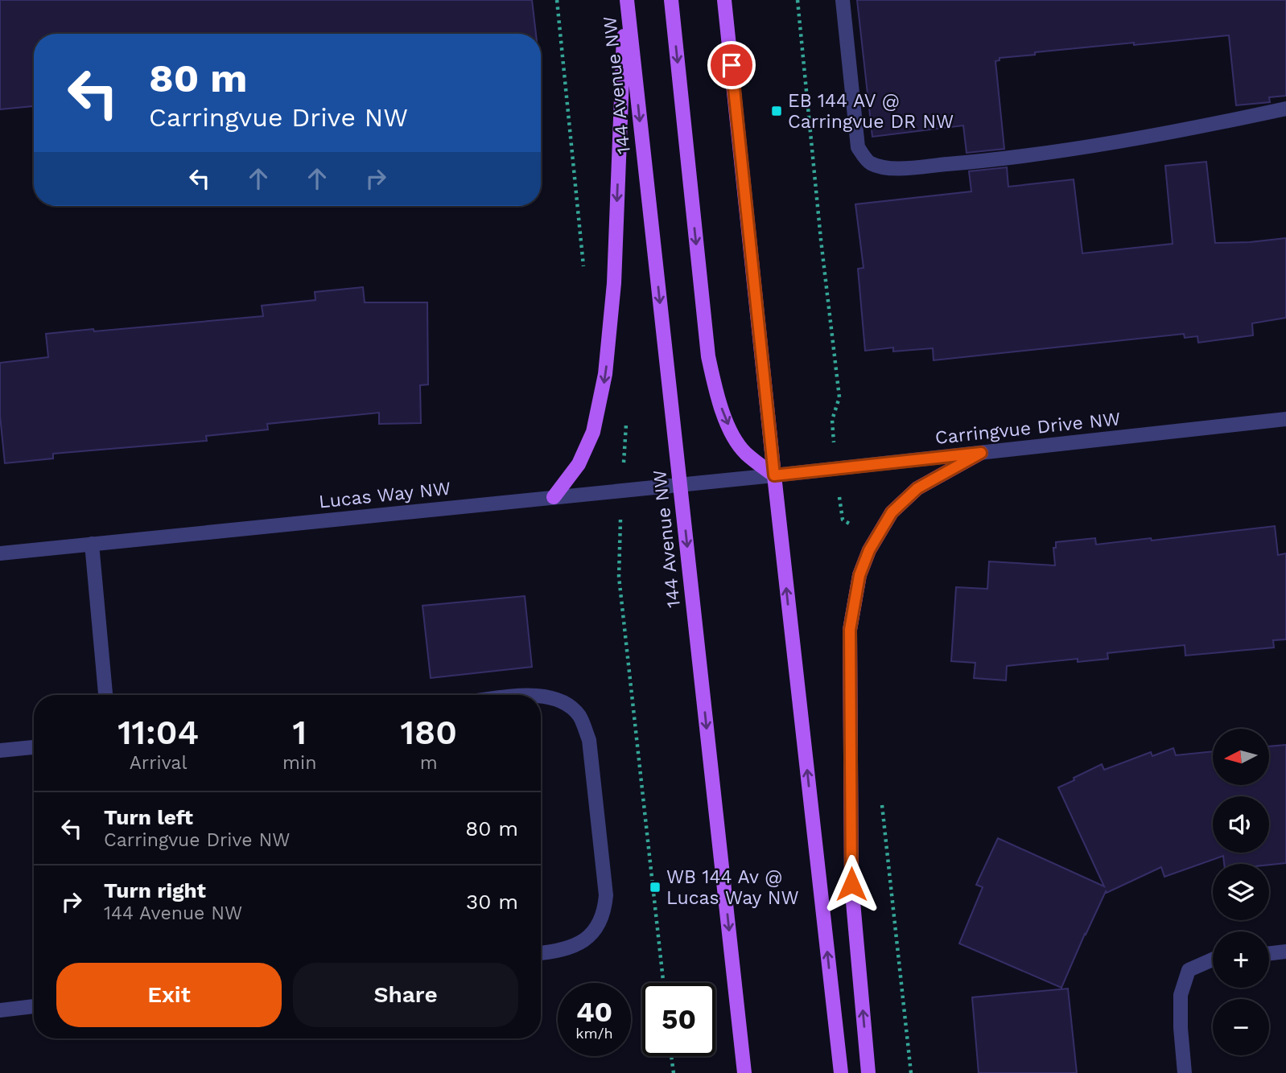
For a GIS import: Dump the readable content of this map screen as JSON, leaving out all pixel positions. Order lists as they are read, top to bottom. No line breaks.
{"streets":{"main road":["144 Avenue NW"],"street":["Carringvue Drive NW","Lucas Way NW"]},"crossings":[["144 Avenue NW","Lucas Way NW"],["Carringvue Drive NW","Lucas Way NW"]],"places":{"transit":["EB 144 AV @ Carringvue DR NW","WB 144 Av @ Lucas Way NW"]},"north":"left","page":{"turn":["80 m","Carringvue Drive NW"],"eta":["11:04","Arrival","1","min","180","m"],"map_buttons":["+","−"],"list":[{"name":"Turn left","note":"Carringvue Drive NW","value":"80 m"},{"name":"Turn right","note":"144 Avenue NW","value":"30 m"}],"buttons":["Exit","Share"],"speed":"40 km/h","limit":"50"}}
